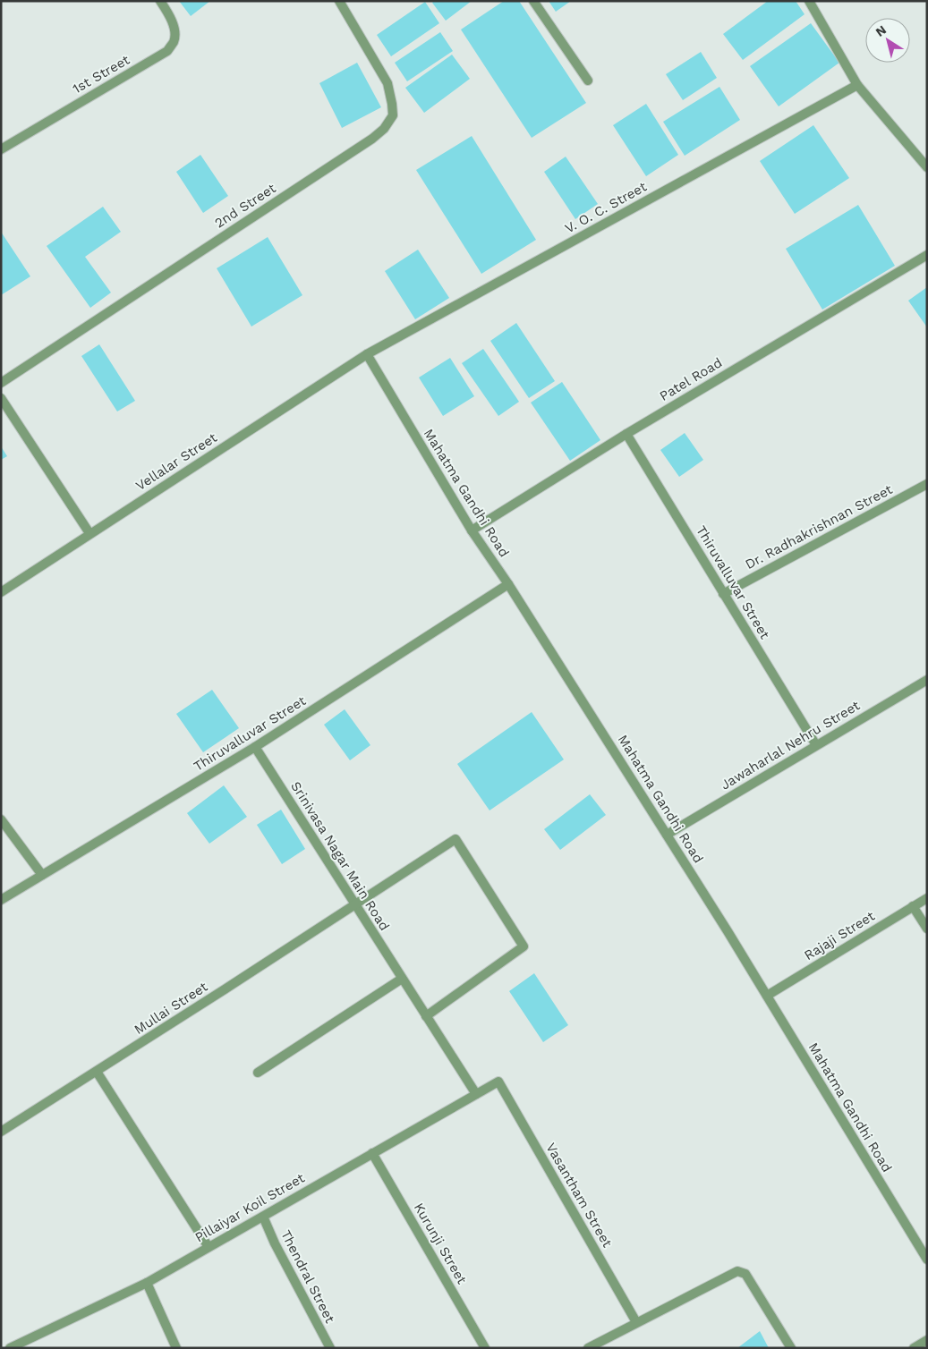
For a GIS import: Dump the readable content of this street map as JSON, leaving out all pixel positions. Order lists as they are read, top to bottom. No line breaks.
{"streets":{"street":["1st Street","2nd Street","V. O. C. Street","Patel Road","Vellalar Street","Mahatma Gandhi Road","Dr. Radhakrishnan Street","Thiruvalluvar Street","Jawaharlal Nehru Street","Srinivasa Nagar Main Road","Rajaji Street","Mullai Street","Vasantham Street","Pillaiyar Koil Street","Kurunji Street","Thendral Street"]},"crossings":[["V. O. C. Street","Vellalar Street"],["V. O. C. Street","Mahatma Gandhi Road"],["Patel Road","Mahatma Gandhi Road"],["Patel Road","Thiruvalluvar Street"],["Vellalar Street","Mahatma Gandhi Road"],["Mahatma Gandhi Road","Thiruvalluvar Street"],["Mahatma Gandhi Road","Jawaharlal Nehru Street"],["Mahatma Gandhi Road","Rajaji Street"],["Dr. Radhakrishnan Street","Thiruvalluvar Street"],["Thiruvalluvar Street","Jawaharlal Nehru Street"],["Thiruvalluvar Street","Srinivasa Nagar Main Road"],["Srinivasa Nagar Main Road","Mullai Street"],["Srinivasa Nagar Main Road","Pillaiyar Koil Street"],["Vasantham Street","Pillaiyar Koil Street"],["Pillaiyar Koil Street","Kurunji Street"],["Pillaiyar Koil Street","Thendral Street"]],"north":"top left"}
